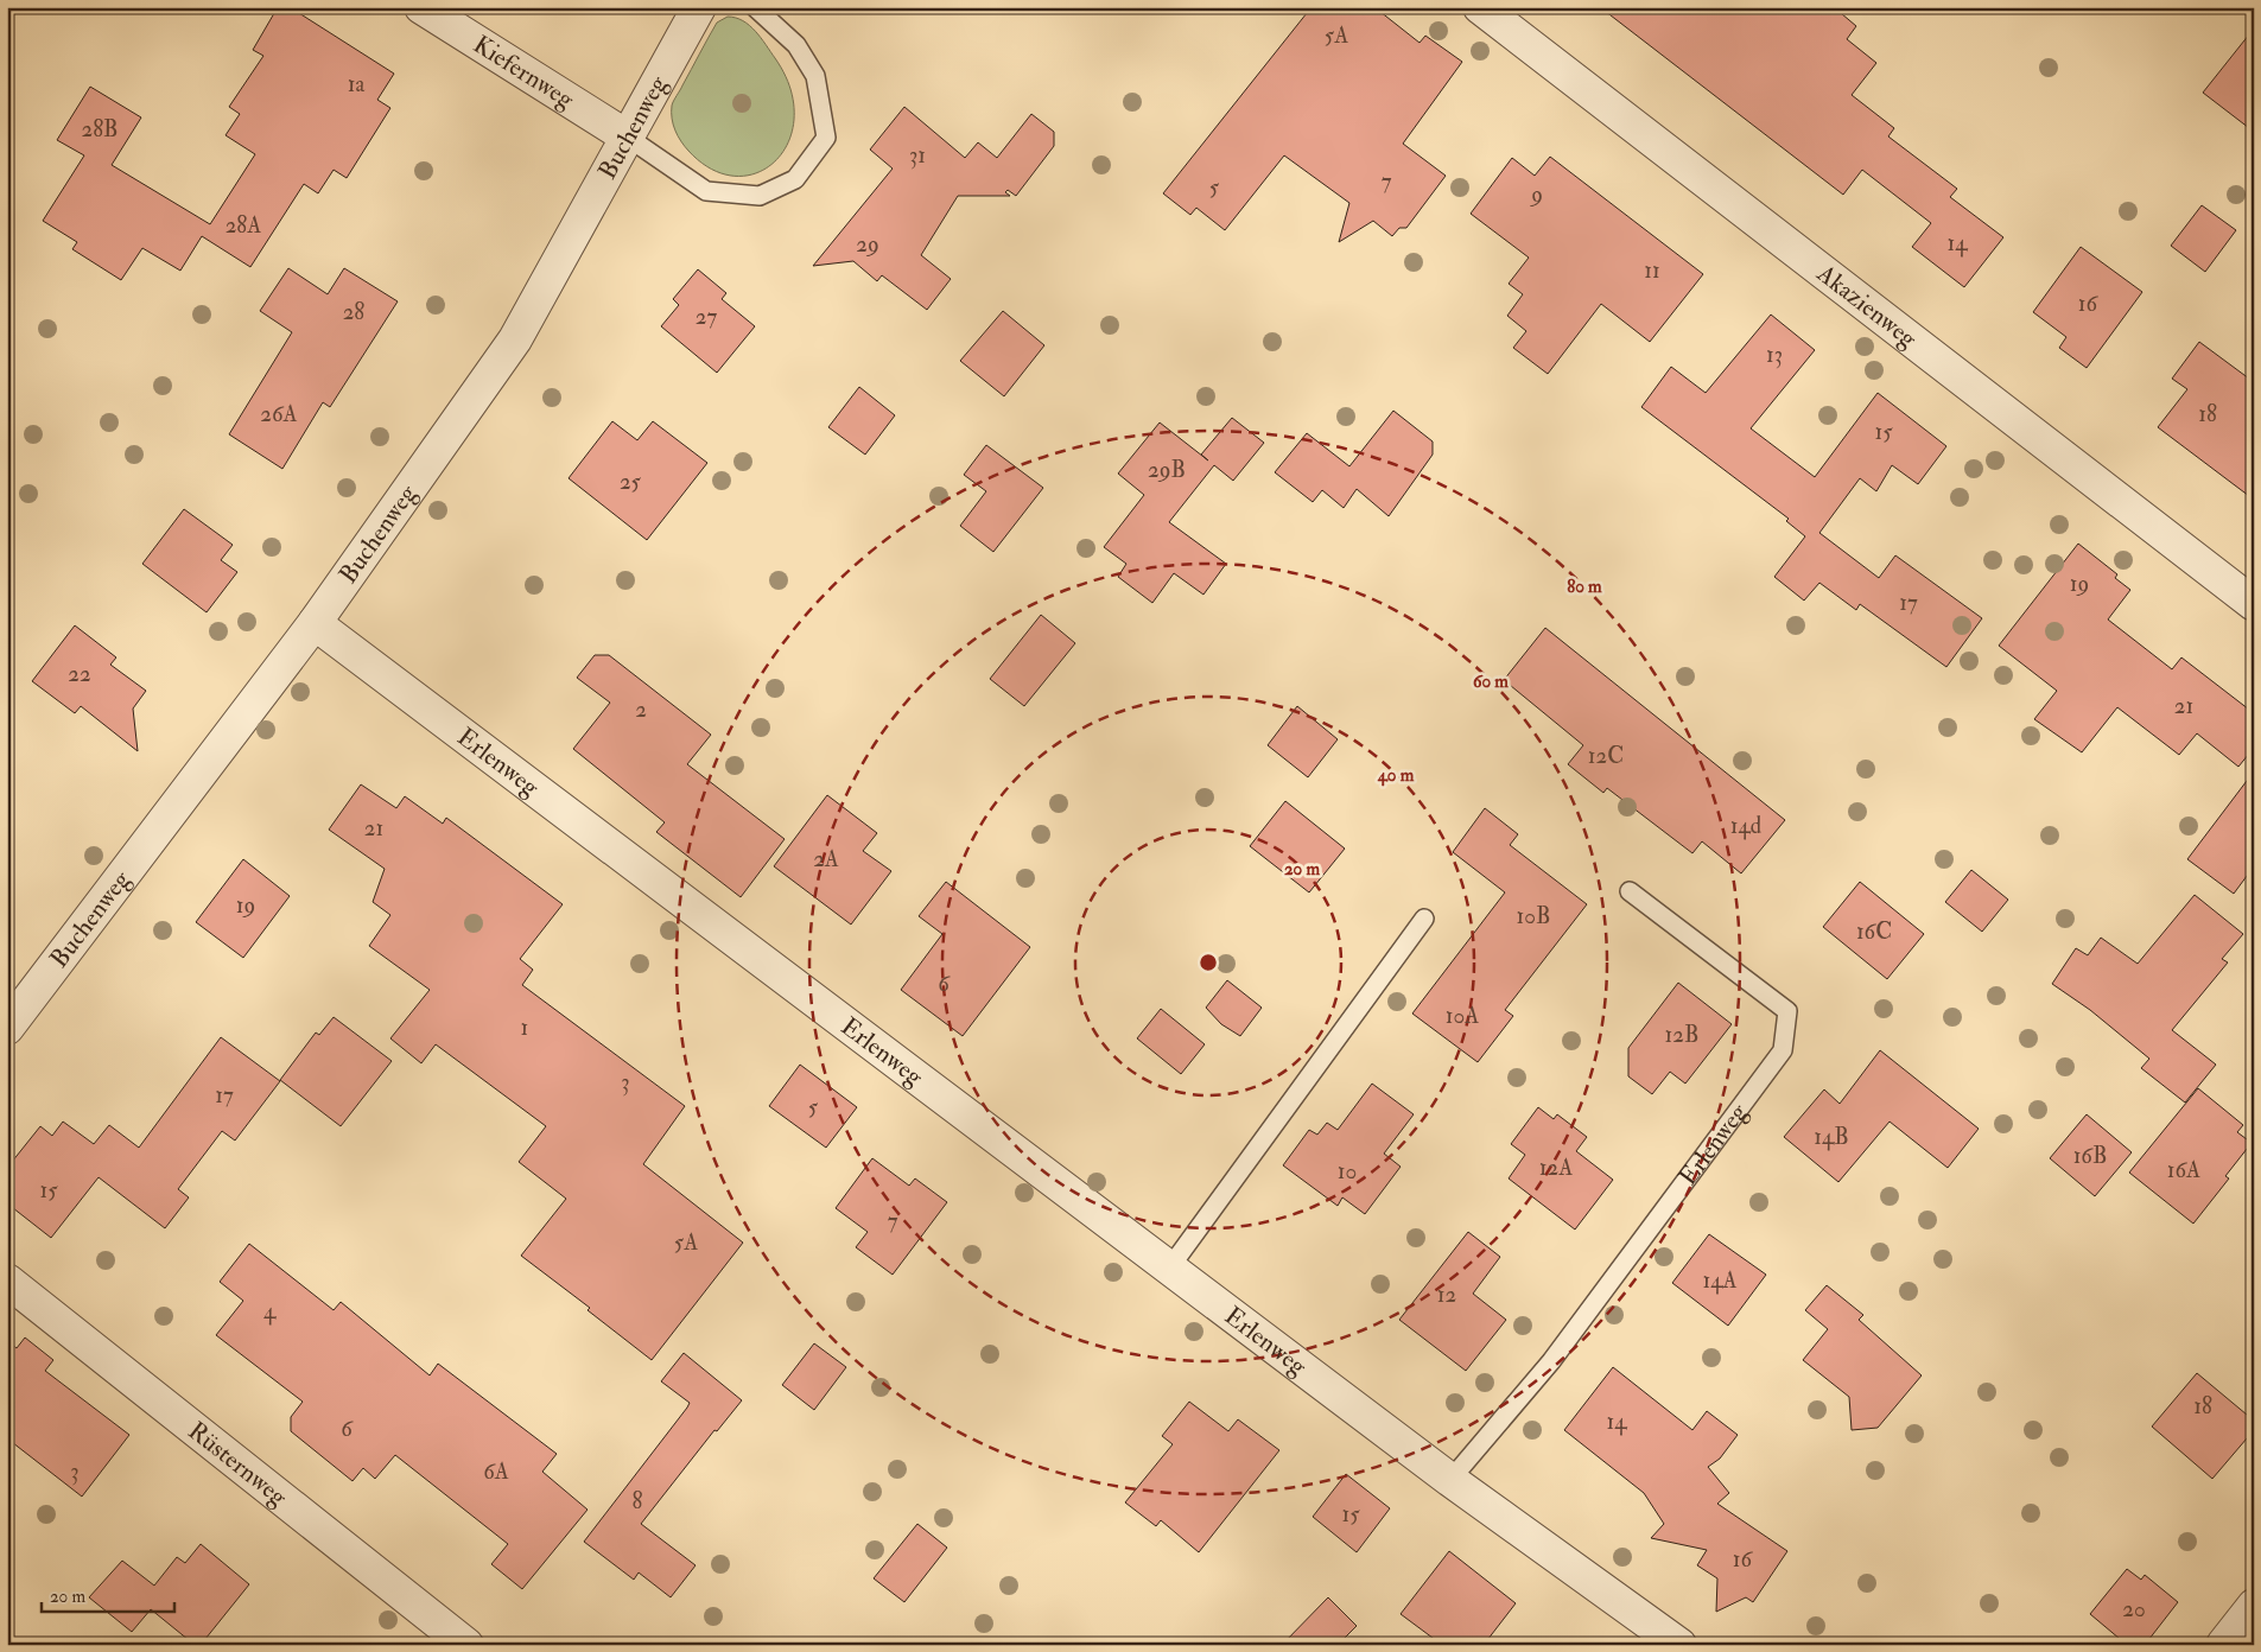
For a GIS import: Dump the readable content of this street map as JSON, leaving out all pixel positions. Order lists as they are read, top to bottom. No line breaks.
{"streets":{"street":["Kiefernweg","Buchenweg","Akazienweg","Erlenweg","Rüsternweg"]},"crossings":[["Kiefernweg","Buchenweg"],["Buchenweg","Erlenweg"]],"house_numbers":["5A","1a","28B","31","7","5","9","28A","14","29","11","16","28","27","13","26A","18","15","29B","25","19","17","22","21","2","12C","14d","21","2A","19","10B","16C","6","10A","1","12B","3","17","5","14B","16B","12A","16A","10","15","7","5A","14A","12","4","18","14","6","3","6A","8","15","16","20"],"scale_bar":"20 m","rings":["80 m","60 m","40 m","20 m"]}
